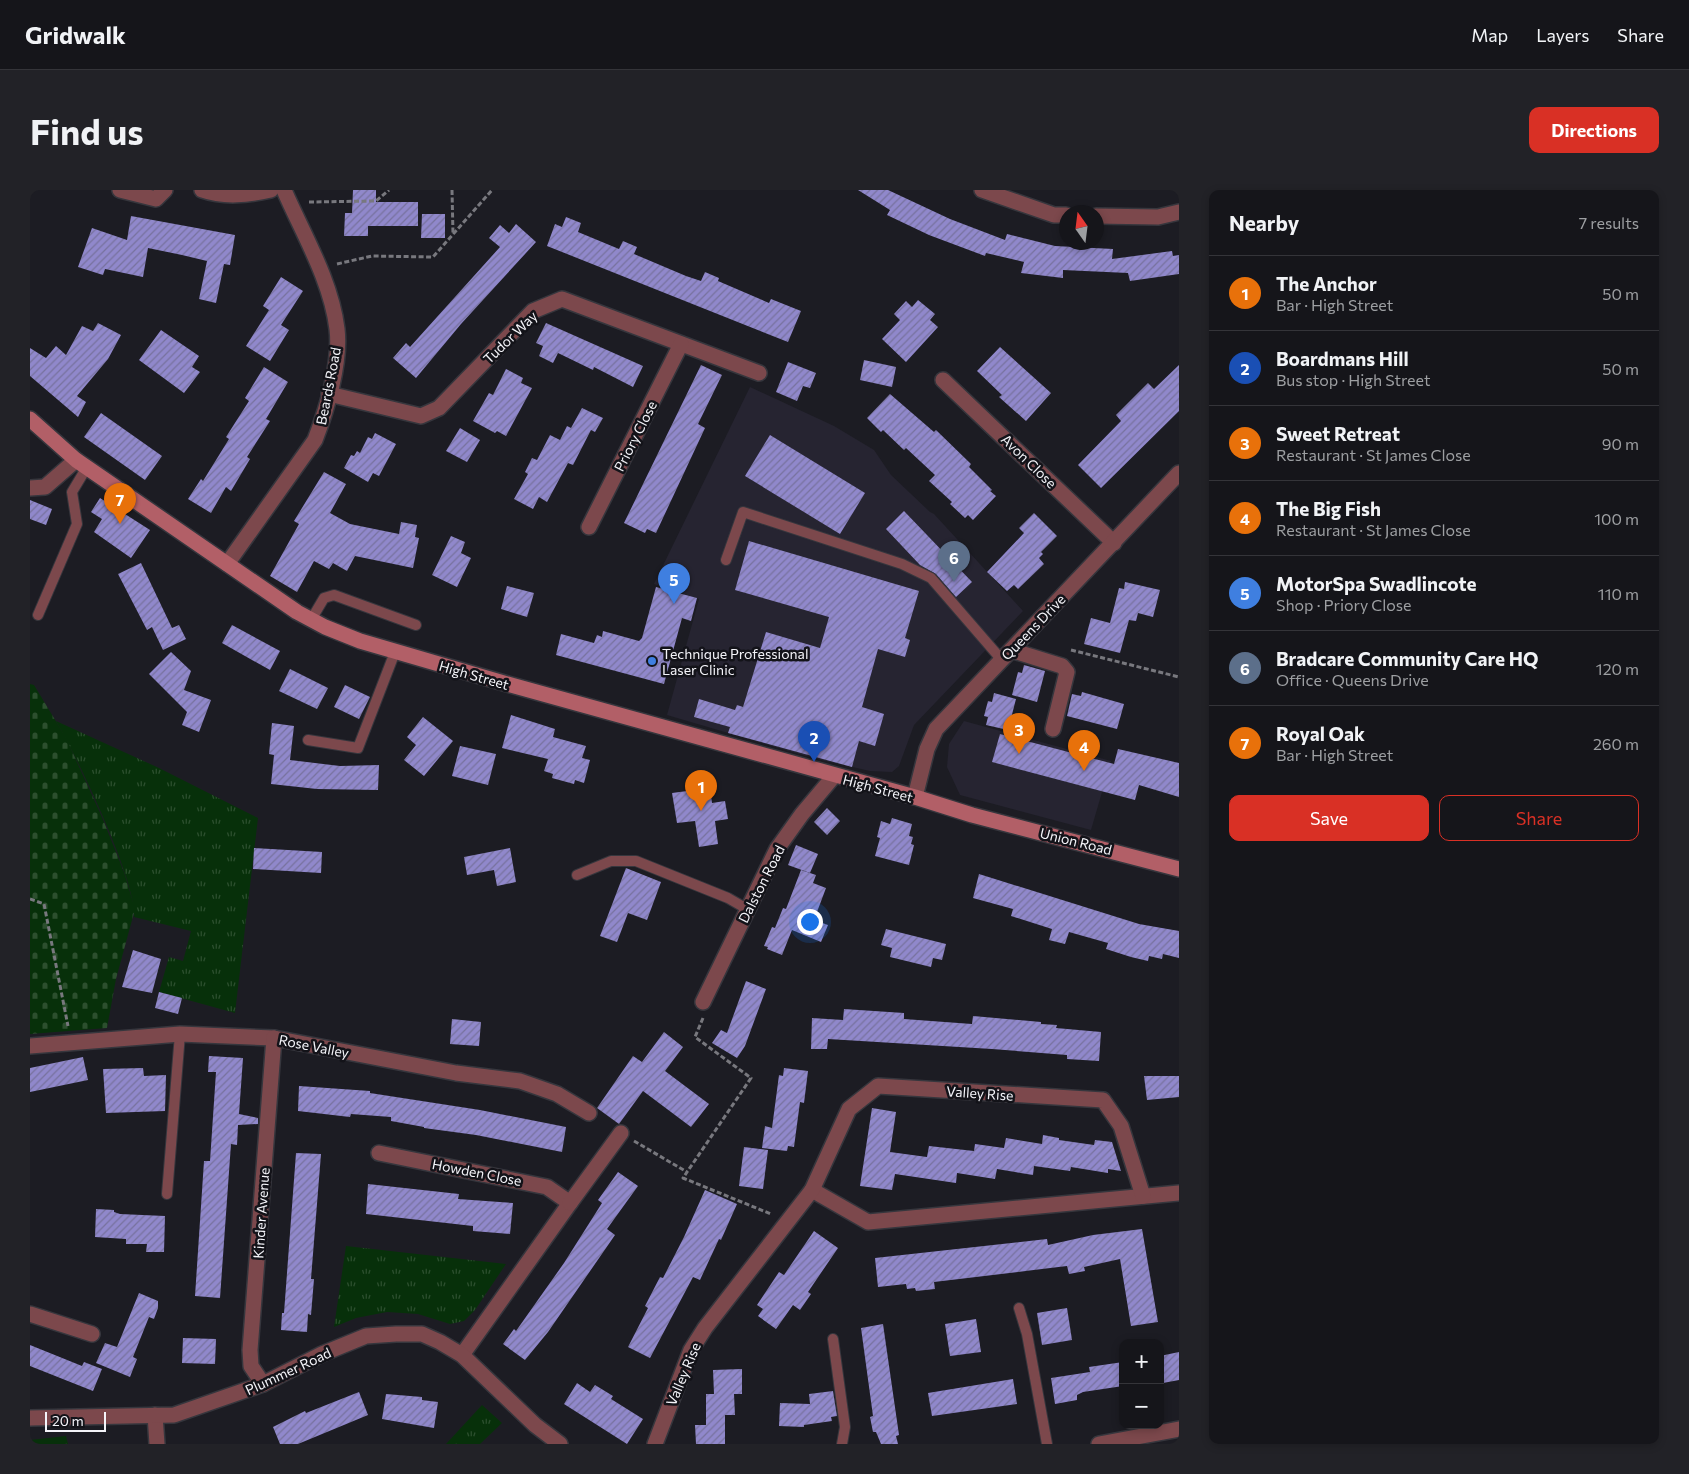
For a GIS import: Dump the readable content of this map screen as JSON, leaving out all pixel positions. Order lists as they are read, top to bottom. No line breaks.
{"streets":{"main road":["High Street","Union Road"],"street":["Tudor Way","Beards Road","Priory Close","Avon Close","Queens Drive","Dalston Road","Rose Valley","Valley Rise","Howden Close","Kinder Avenue","Plummer Road"]},"crossings":[["Tudor Way","Beards Road"],["Tudor Way","Priory Close"],["Beards Road","High Street"],["Avon Close","Queens Drive"],["Queens Drive","High Street"],["High Street","Union Road"],["High Street","Dalston Road"],["Rose Valley","Kinder Avenue"],["Kinder Avenue","Plummer Road"]],"places":["Technique Professional Laser Clinic"],"scale_bar":"20 m","north":"top","page":{"header":"Gridwalk","nav":["Map","Layers","Share"],"buttons":["Directions",["Save","Share"]],"title":"Find us","heading":["Nearby","7 results"],"list":[{"mark":"1","name":"The Anchor","note":"Bar · High Street","value":"50 m"},{"mark":"2","name":"Boardmans Hill","note":"Bus stop · High Street","value":"50 m"},{"mark":"3","name":"Sweet Retreat","note":"Restaurant · St James Close","value":"90 m"},{"mark":"4","name":"The Big Fish","note":"Restaurant · St James Close","value":"100 m"},{"mark":"5","name":"MotorSpa Swadlincote","note":"Shop · Priory Close","value":"110 m"},{"mark":"6","name":"Bradcare Community Care HQ","note":"Office · Queens Drive","value":"120 m"},{"mark":"7","name":"Royal Oak","note":"Bar · High Street","value":"260 m"}],"pins":["7","6","5","3","2","4","1"],"map_buttons":["+","−"],"scale":"20 m"}}
